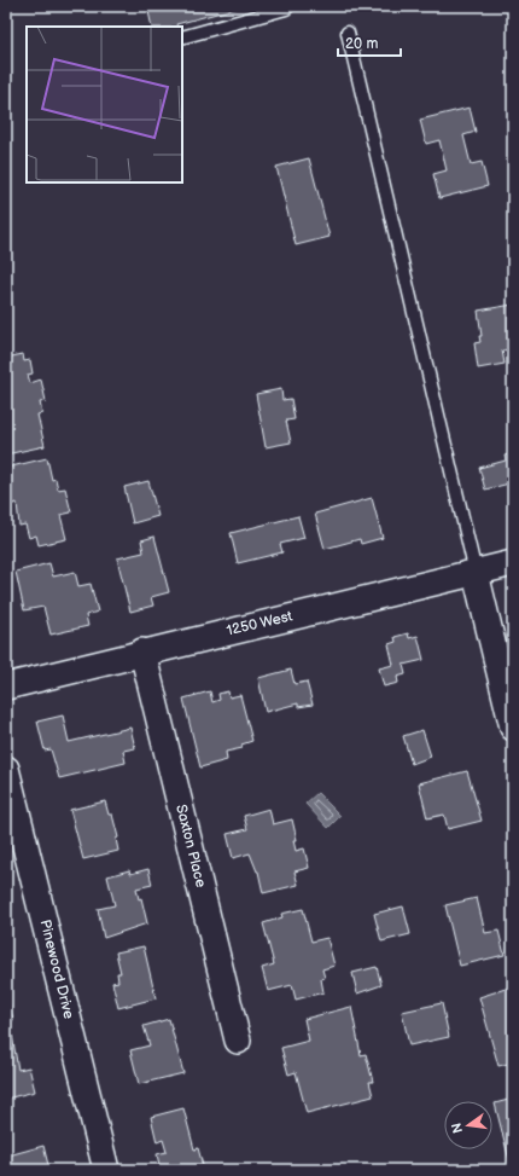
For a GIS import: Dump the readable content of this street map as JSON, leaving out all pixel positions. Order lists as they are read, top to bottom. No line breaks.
{"streets":{"street":["1250 West","Saxton Place","Pinewood Drive"]},"crossings":[["1250 West","Saxton Place"]],"scale_bar":"20 m","north":"left"}
